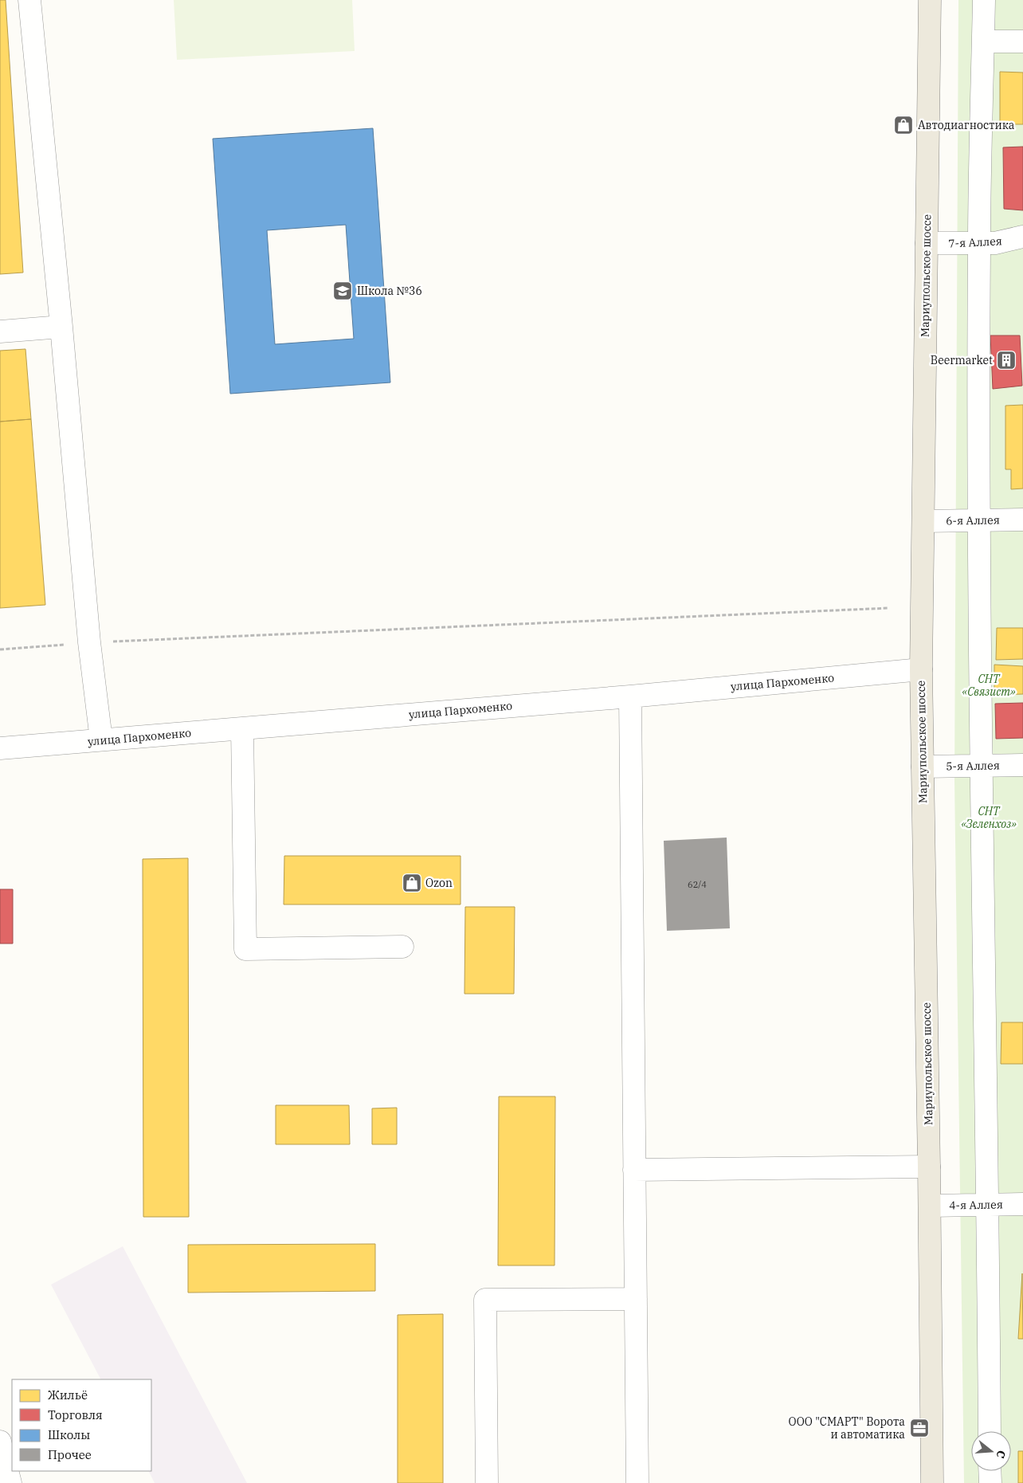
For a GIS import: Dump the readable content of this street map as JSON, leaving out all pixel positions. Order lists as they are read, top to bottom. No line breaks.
{"streets":{"main road":["Мариупольское шоссе"],"street":["7-я Аллея","6-я Аллея","улица Пархоменко","5-я Аллея","4-я Аллея"]},"crossings":[["7-я Аллея","Мариупольское шоссе"],["Мариупольское шоссе","6-я Аллея"],["Мариупольское шоссе","улица Пархоменко"],["Мариупольское шоссе","5-я Аллея"],["Мариупольское шоссе","4-я Аллея"]],"parks":["СНТ «Связист»","СНТ «Зеленхоз»"],"places":{"shop":["Автодиагностика","Ozon"],"school or university":["Школа №36"],"building":["Beermarket"],"office":["ООО \"СМАРТ\" Ворота и автоматика"]},"house_numbers":["62/4"],"legend":["Жильё","Торговля","Школы","Прочее"],"north":"right"}
